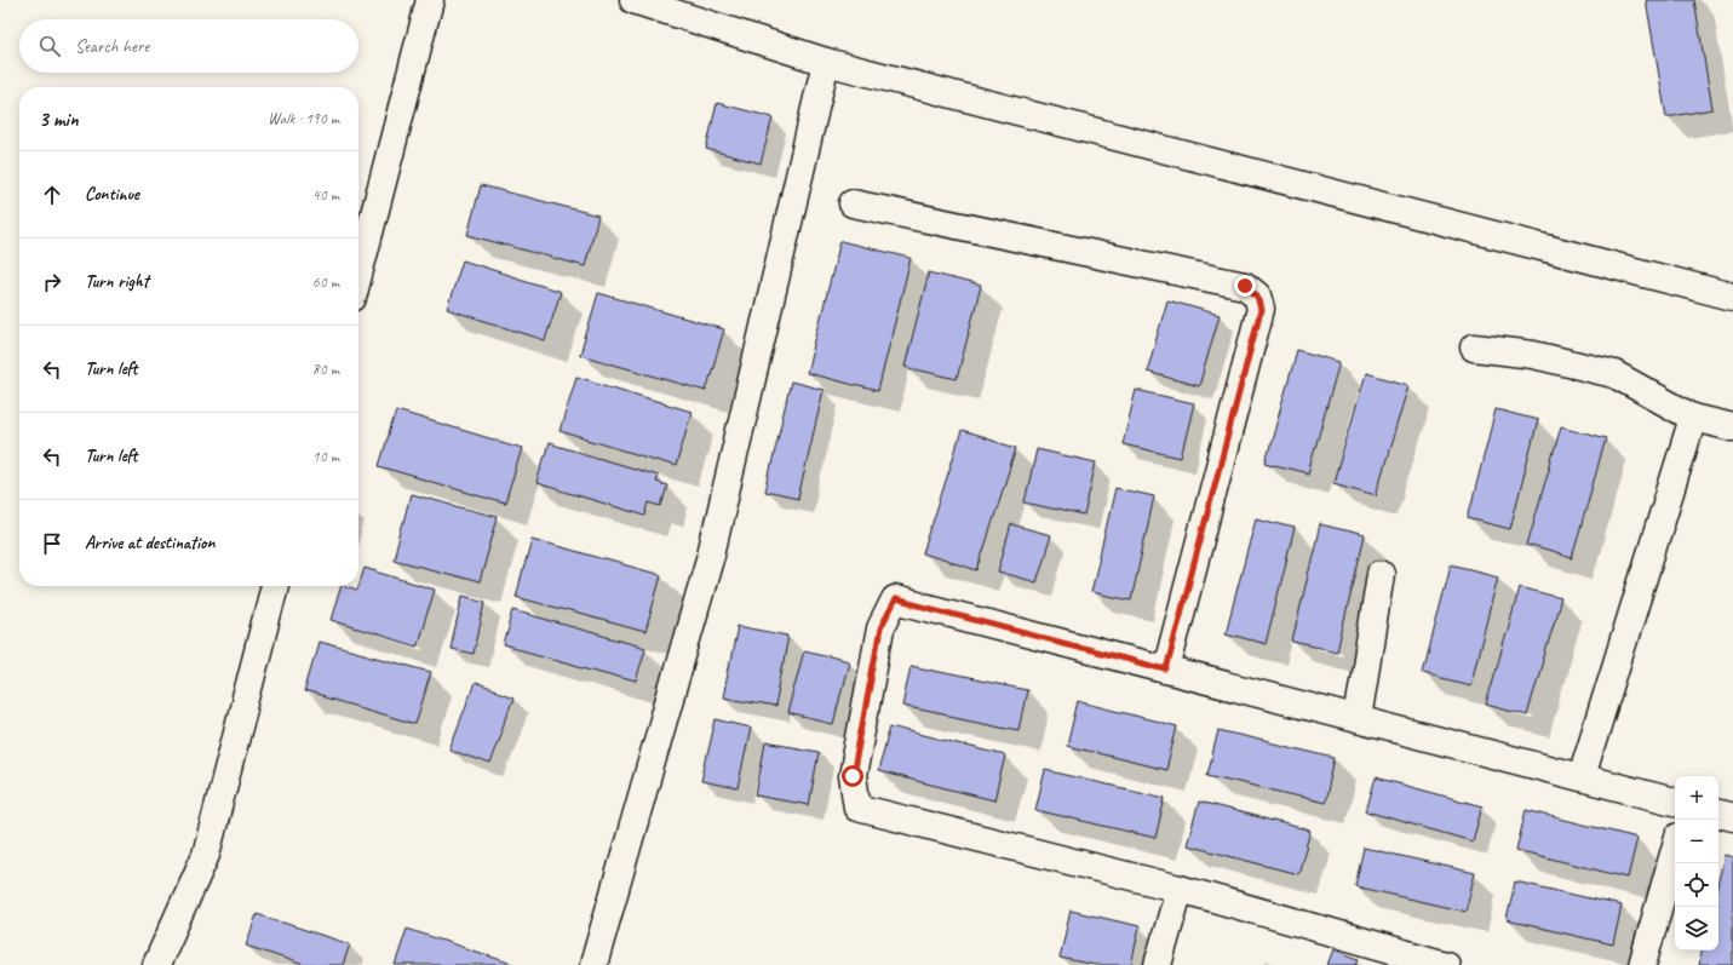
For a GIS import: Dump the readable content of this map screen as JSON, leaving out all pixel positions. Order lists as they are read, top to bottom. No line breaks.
{"page":{"search":"Search here","heading":["3 min","Walk · 190 m"],"list":[["Continue","40 m"],["Turn right","60 m"],["Turn left","80 m"],["Turn left","10 m"],"Arrive at destination"],"map_buttons":["+","−"]}}
